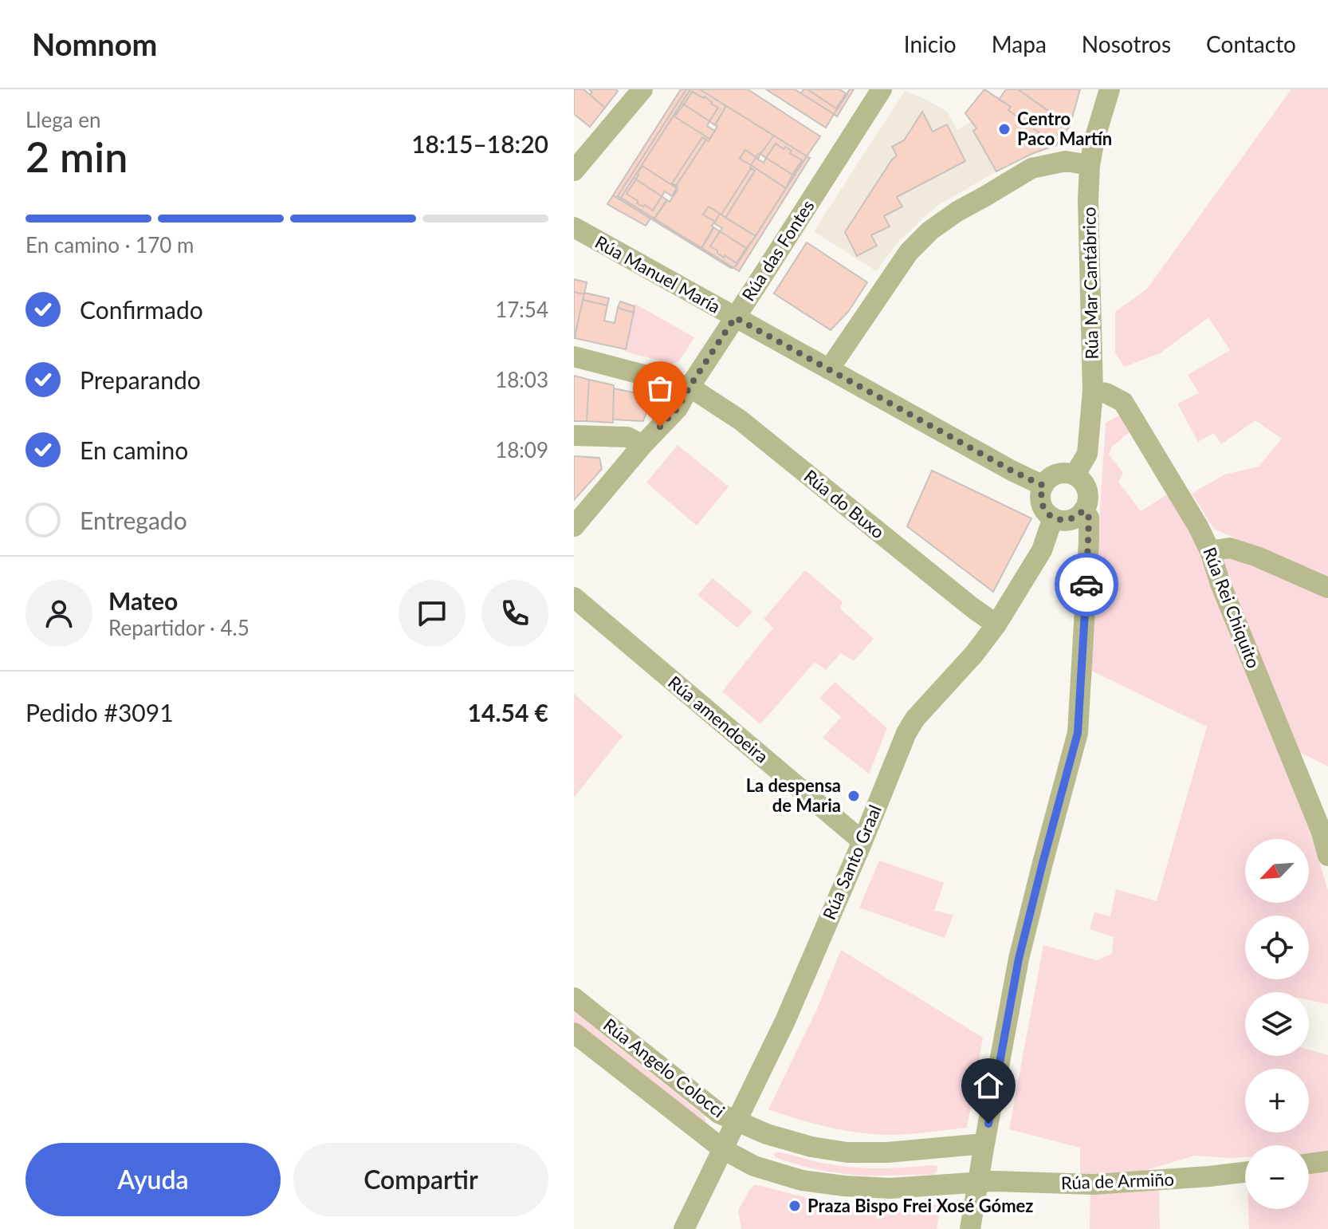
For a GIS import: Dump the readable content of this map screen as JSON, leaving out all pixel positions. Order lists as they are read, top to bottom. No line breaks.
{"streets":{"street":["Rúa das Fontes","Rúa Manuel María","Rúa Mar Cantábrico","Rúa do Buxo","Rúa Rei Chiquito","Rúa amendoeira","Rúa Santo Graal","Rúa Angelo Colocci","Rúa de Armiño"]},"crossings":[["Rúa das Fontes","Rúa Manuel María"],["Rúa das Fontes","Rúa do Buxo"],["Rúa Manuel María","Rúa Mar Cantábrico"],["Rúa Manuel María","Rúa Santo Graal"],["Rúa Mar Cantábrico","Rúa Rei Chiquito"],["Rúa Mar Cantábrico","Rúa Santo Graal"],["Rúa do Buxo","Rúa Santo Graal"],["Rúa amendoeira","Rúa Santo Graal"],["Rúa Santo Graal","Rúa Angelo Colocci"],["Rúa Angelo Colocci","Rúa de Armiño"]],"places":["Centro Paco Martín","La despensa de Maria","Praza Bispo Frei Xosé Gómez"],"north":"bottom left","page":{"header":"Nomnom","nav":["Inicio","Mapa","Nosotros","Contacto"],"heading":["2 min","Llega en","18:15–18:20"],"panel":["Mateo","Repartidor · 4.5","Pedido #3091","14.54 €"],"bar":"En camino · 170 m","list":[["Confirmado","17:54"],["Preparando","18:03"],["En camino","18:09"],"Entregado"],"map_buttons":["+","−"],"buttons":["Ayuda","Compartir"]}}
